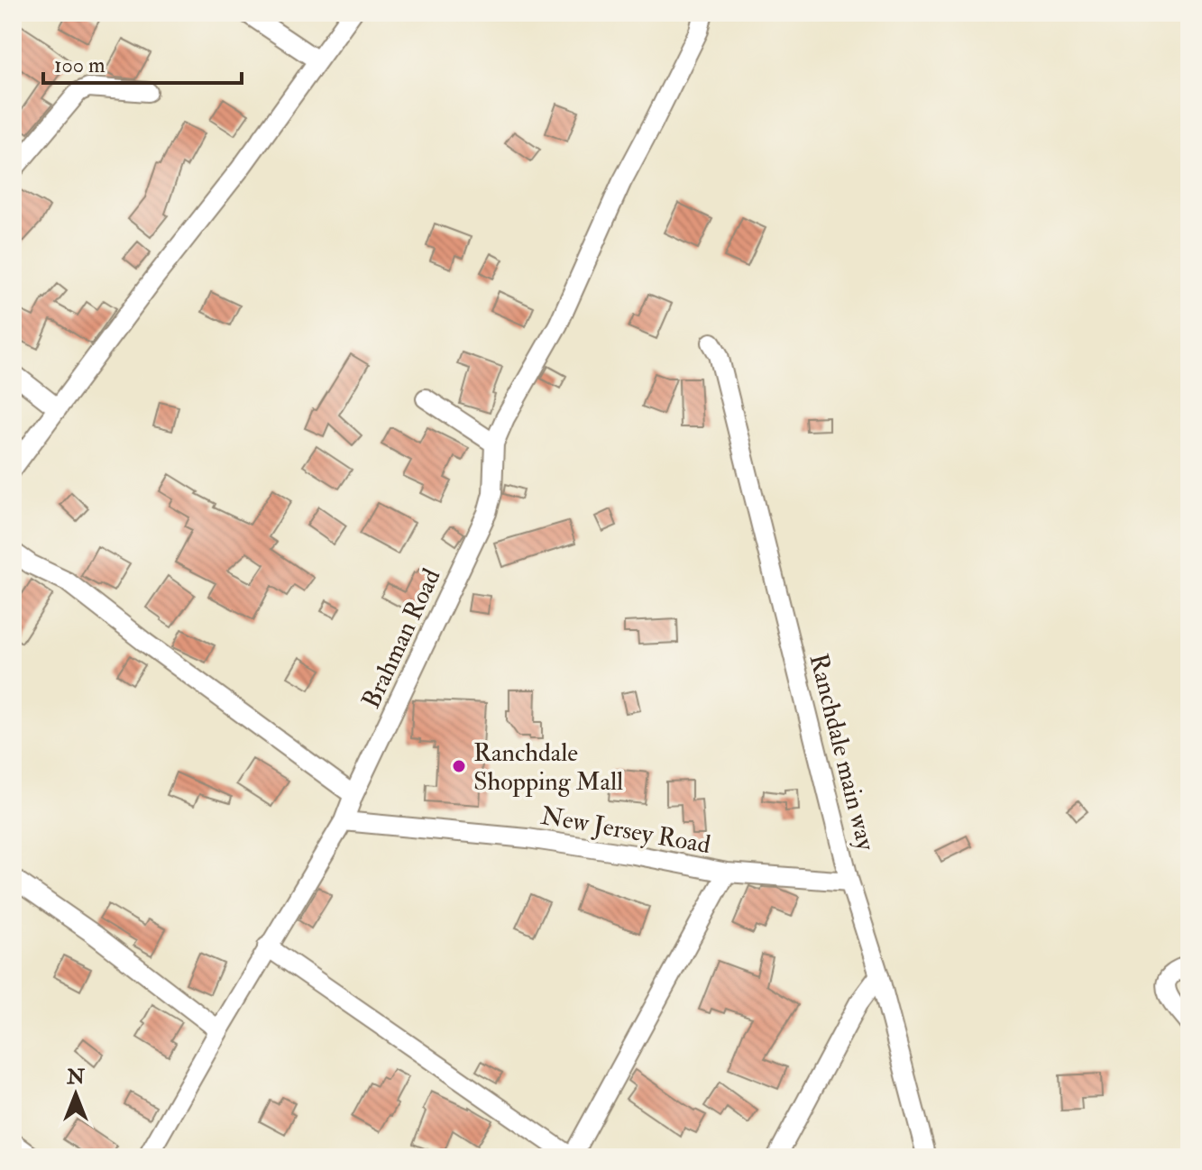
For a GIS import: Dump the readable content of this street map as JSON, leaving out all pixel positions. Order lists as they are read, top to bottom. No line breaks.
{"streets":{"street":["Brahman Road","Ranchdale main way","New Jersey Road"]},"crossings":[["Brahman Road","New Jersey Road"],["Ranchdale main way","New Jersey Road"]],"places":["Ranchdale Shopping Mall"],"scale_bar":"100 m","north":"top"}
